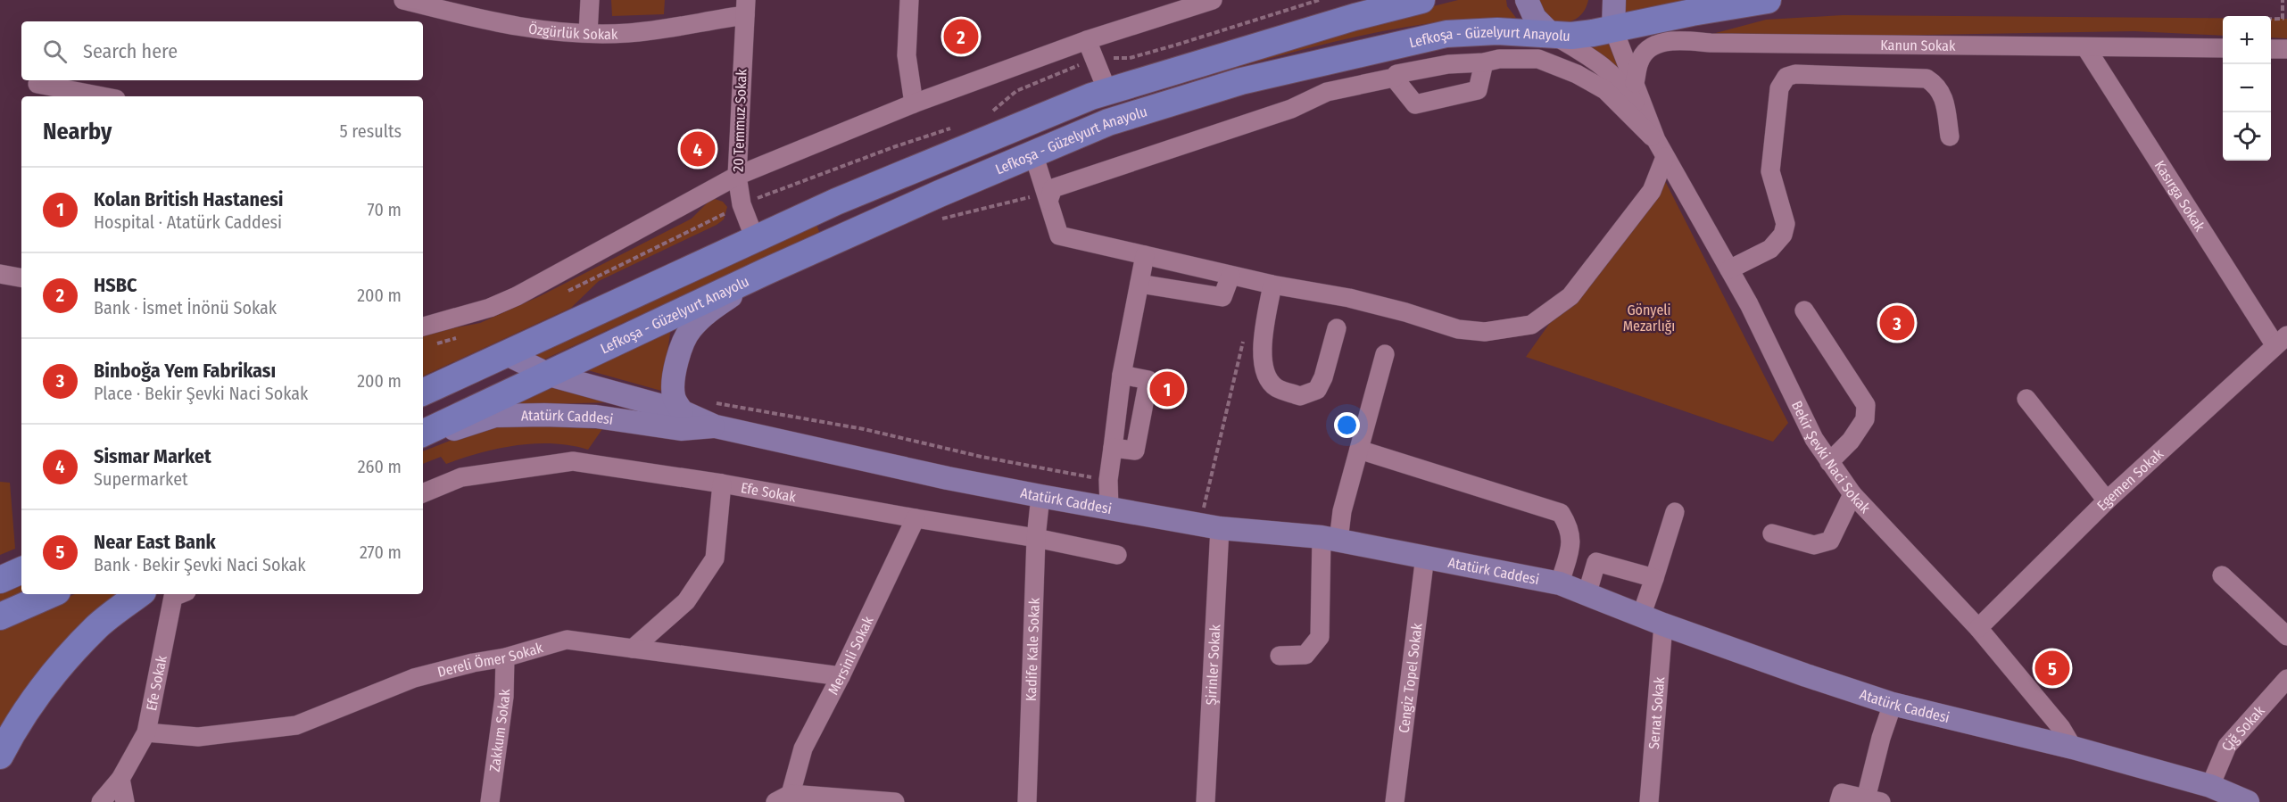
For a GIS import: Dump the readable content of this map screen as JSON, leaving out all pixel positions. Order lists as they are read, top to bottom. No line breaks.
{"streets":{"highway":["Lefkoşa - Güzelyurt Anayolu"],"main road":["Atatürk Caddesi"],"street":["Özgürlük Sokak","Kanun Sokak","20 Temmuz Sokak","Kasırga Sokak","Bekir Şevki Naci Sokak","Egemen Sokak","Efe Sokak","Kadife Kale Sokak","Mersinli Sokak","Dereli Ömer Sokak","Şirinler Sokak","Cengiz Topel Sokak","Serıat Sokak","Zakkum Sokak","Çiğ Sokak"]},"crossings":[["Özgürlük Sokak","20 Temmuz Sokak"],["Lefkoşa - Güzelyurt Anayolu","Atatürk Caddesi"],["Lefkoşa - Güzelyurt Anayolu","Bekir Şevki Naci Sokak"],["Kanun Sokak","Kasırga Sokak"],["Kanun Sokak","Bekir Şevki Naci Sokak"],["Kasırga Sokak","Egemen Sokak"],["Atatürk Caddesi","Bekir Şevki Naci Sokak"],["Atatürk Caddesi","Kadife Kale Sokak"],["Atatürk Caddesi","Şirinler Sokak"],["Atatürk Caddesi","Cengiz Topel Sokak"],["Atatürk Caddesi","Serıat Sokak"],["Atatürk Caddesi","Çiğ Sokak"],["Bekir Şevki Naci Sokak","Egemen Sokak"],["Efe Sokak","Kadife Kale Sokak"],["Efe Sokak","Mersinli Sokak"],["Efe Sokak","Dereli Ömer Sokak"],["Mersinli Sokak","Dereli Ömer Sokak"],["Dereli Ömer Sokak","Zakkum Sokak"]],"parks":["Gönyeli Mezarlığı"],"page":{"map_buttons":["+","−"],"pins":["2","4","3","1","5"],"search":"Search here","heading":["Nearby","5 results"],"list":[{"mark":"1","name":"Kolan British Hastanesi","note":"Hospital · Atatürk Caddesi","value":"70 m"},{"mark":"2","name":"HSBC","note":"Bank · İsmet İnönü Sokak","value":"200 m"},{"mark":"3","name":"Binboğa Yem Fabrikası","note":"Place · Bekir Şevki Naci Sokak","value":"200 m"},{"mark":"4","name":"Sismar Market","note":"Supermarket","value":"260 m"},{"mark":"5","name":"Near East Bank","note":"Bank · Bekir Şevki Naci Sokak","value":"270 m"}]}}
